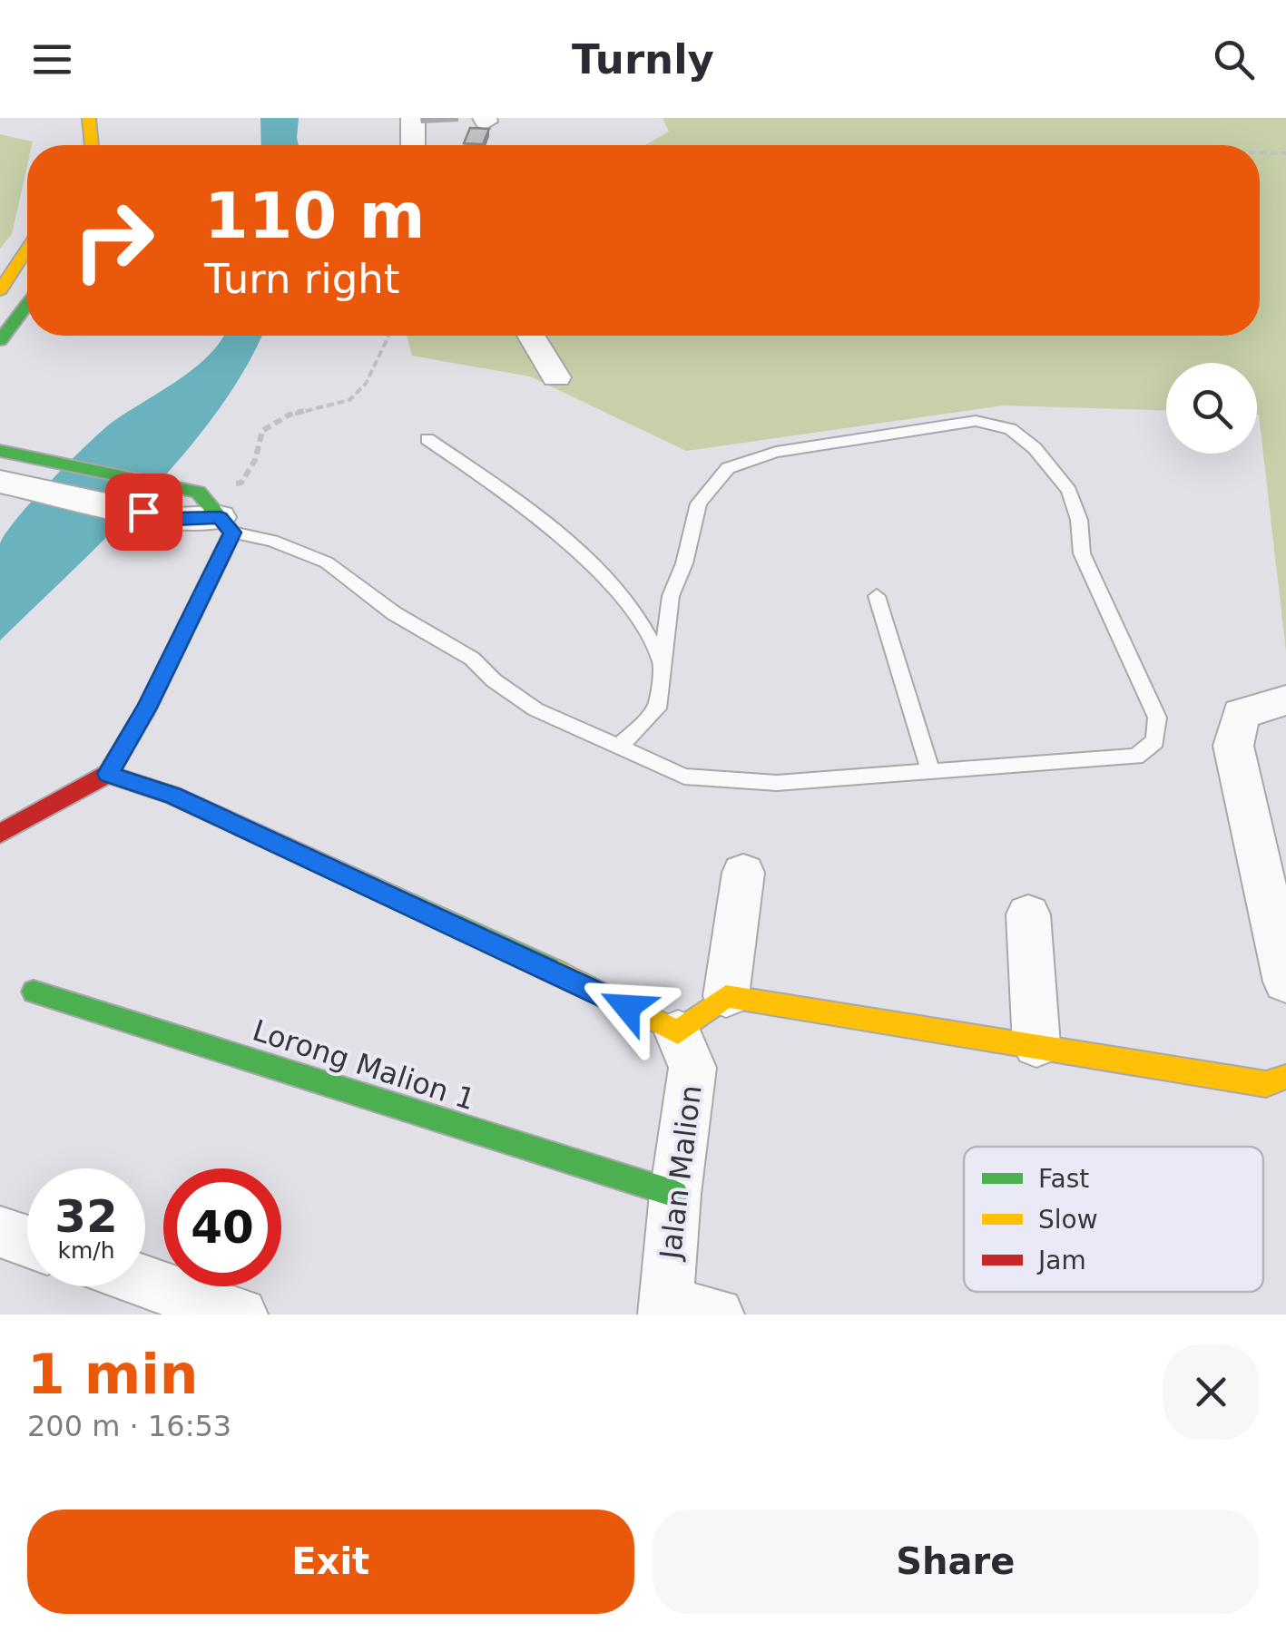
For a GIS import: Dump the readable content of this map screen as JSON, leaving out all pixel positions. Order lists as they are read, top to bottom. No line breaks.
{"streets":{"street":["Lorong Malion 1","Jalan Malion"]},"crossings":[["Lorong Malion 1","Jalan Malion"]],"legend":["Fast","Slow","Jam"],"page":{"header":"Turnly","turn":["110 m","Turn right"],"speed":"32 km/h","limit":"40","heading":["1 min","200 m · 16:53"],"buttons":["Exit","Share"]}}
